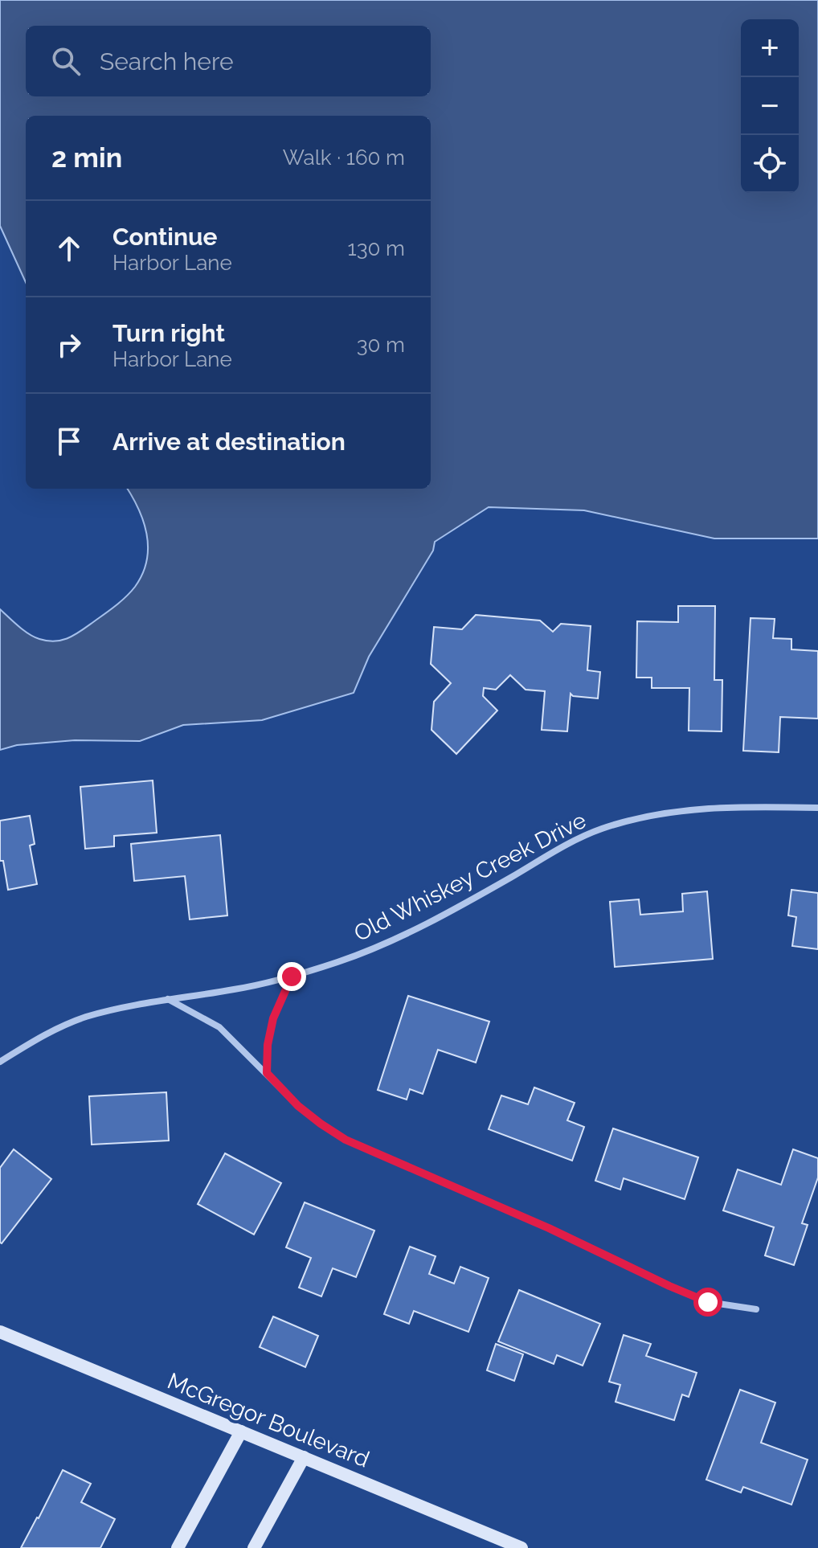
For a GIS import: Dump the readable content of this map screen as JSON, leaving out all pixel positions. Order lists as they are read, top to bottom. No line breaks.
{"streets":{"main road":["McGregor Boulevard"],"street":["Old Whiskey Creek Drive"]},"page":{"map_buttons":["+","−"],"search":"Search here","heading":["2 min","Walk · 160 m"],"list":[["Continue","Harbor Lane","130 m"],["Turn right","Harbor Lane","30 m"],"Arrive at destination"]}}
